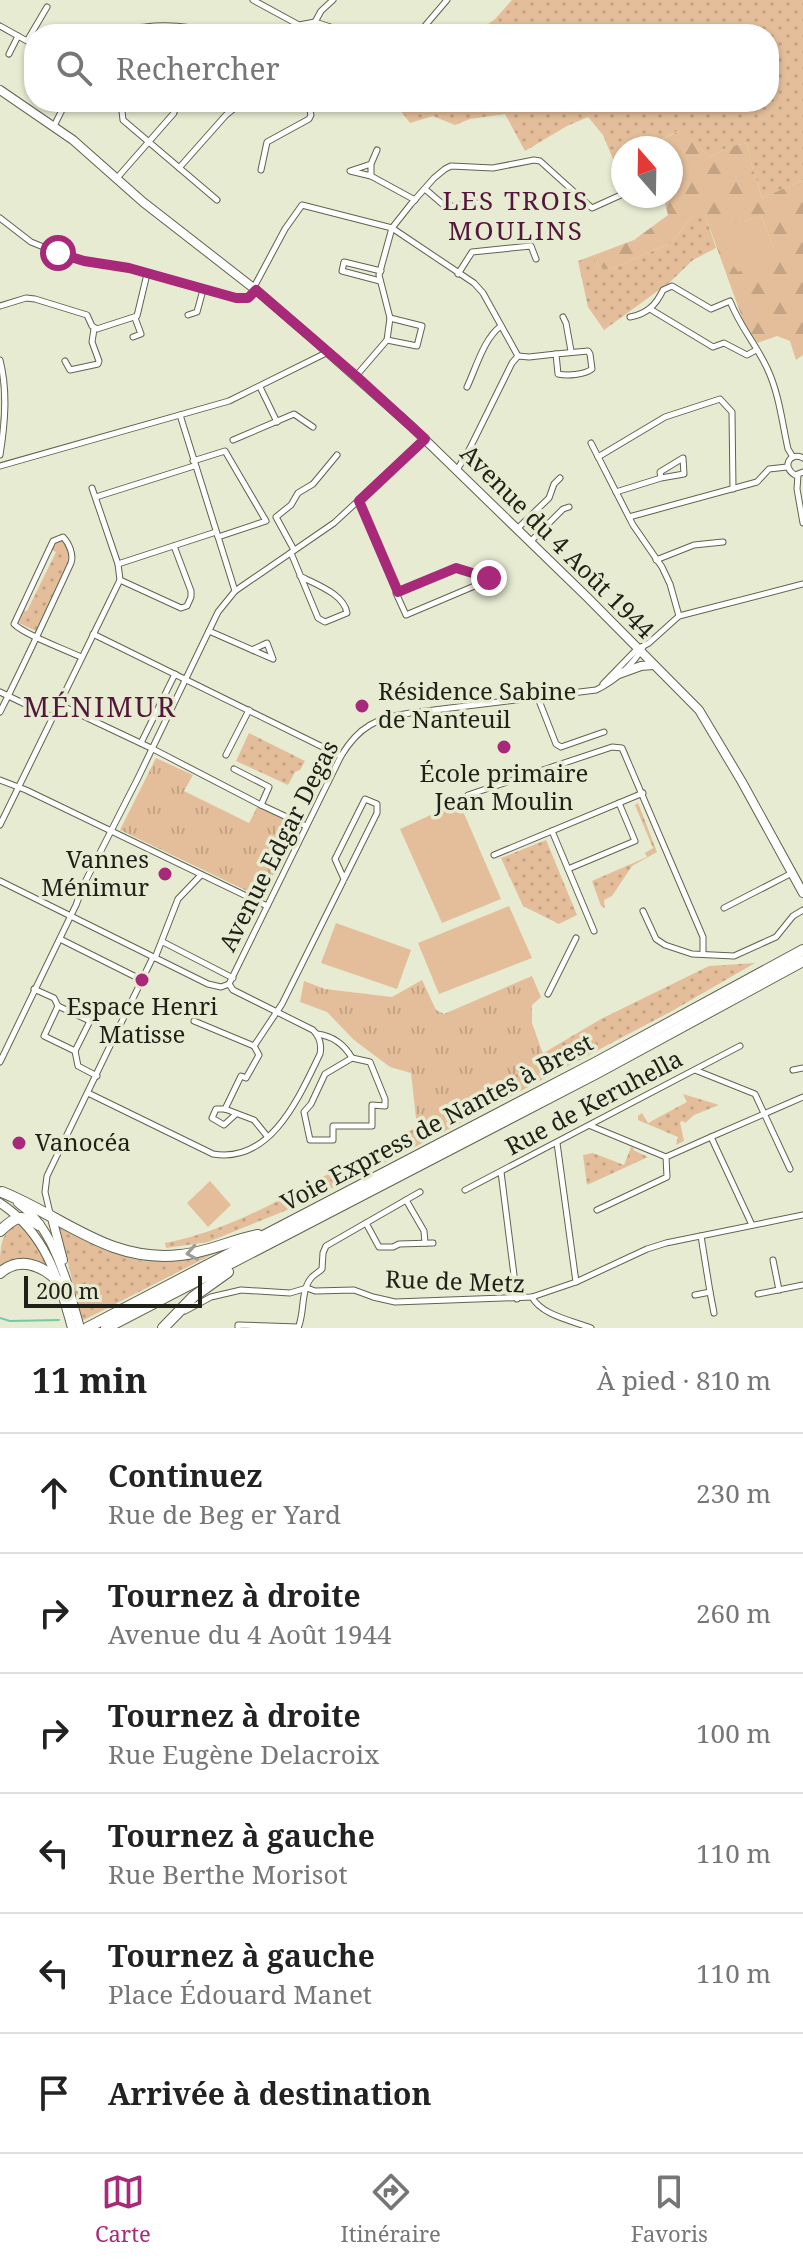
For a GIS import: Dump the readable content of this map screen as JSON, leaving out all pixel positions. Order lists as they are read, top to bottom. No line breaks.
{"streets":{"highway":["Voie Express de Nantes à Brest"],"street":["Avenue du 4 Août 1944","Avenue Edgar Degas","Rue de Keruhella","Rue de Metz"]},"crossings":[["Avenue du 4 Août 1944","Avenue Edgar Degas"]],"districts":["LES TROIS MOULINS","MÉNIMUR"],"places":["Résidence Sabine de Nanteuil","École primaire Jean Moulin","Vannes Ménimur","Espace Henri Matisse","Vanocéa"],"scale_bar":"200 m","north":"top","page":{"search":"Rechercher","scale":"200 m","heading":["11 min","À pied · 810 m"],"list":[["Continuez","Rue de Beg er Yard","230 m"],["Tournez à droite","Avenue du 4 Août 1944","260 m"],["Tournez à droite","Rue Eugène Delacroix","100 m"],["Tournez à gauche","Rue Berthe Morisot","110 m"],["Tournez à gauche","Place Édouard Manet","110 m"],"Arrivée à destination"],"nav":["Carte","Itinéraire","Favoris"]}}
